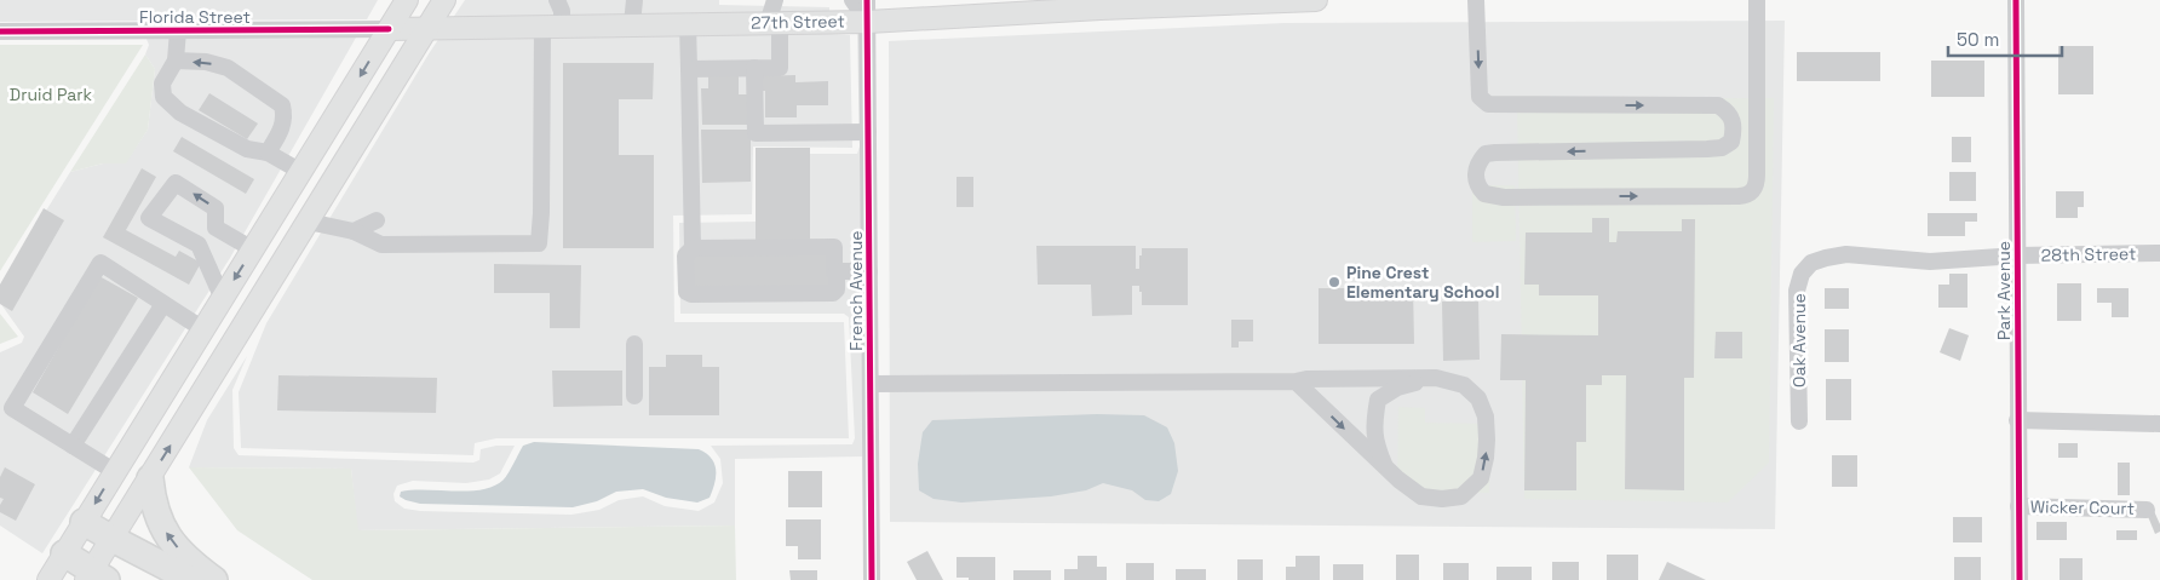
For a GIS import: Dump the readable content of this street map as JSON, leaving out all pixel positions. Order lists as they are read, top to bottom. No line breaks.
{"streets":{"main road":["27th Street"],"street":["Florida Street","28th Street","French Avenue","Park Avenue","Oak Avenue","Wicker Court"]},"crossings":[["Florida Street","27th Street"],["27th Street","French Avenue"],["28th Street","Park Avenue"],["28th Street","Oak Avenue"],["Park Avenue","Wicker Court"]],"parks":["Druid Park"],"places":["Pine Crest Elementary School"],"scale_bar":"50 m"}
